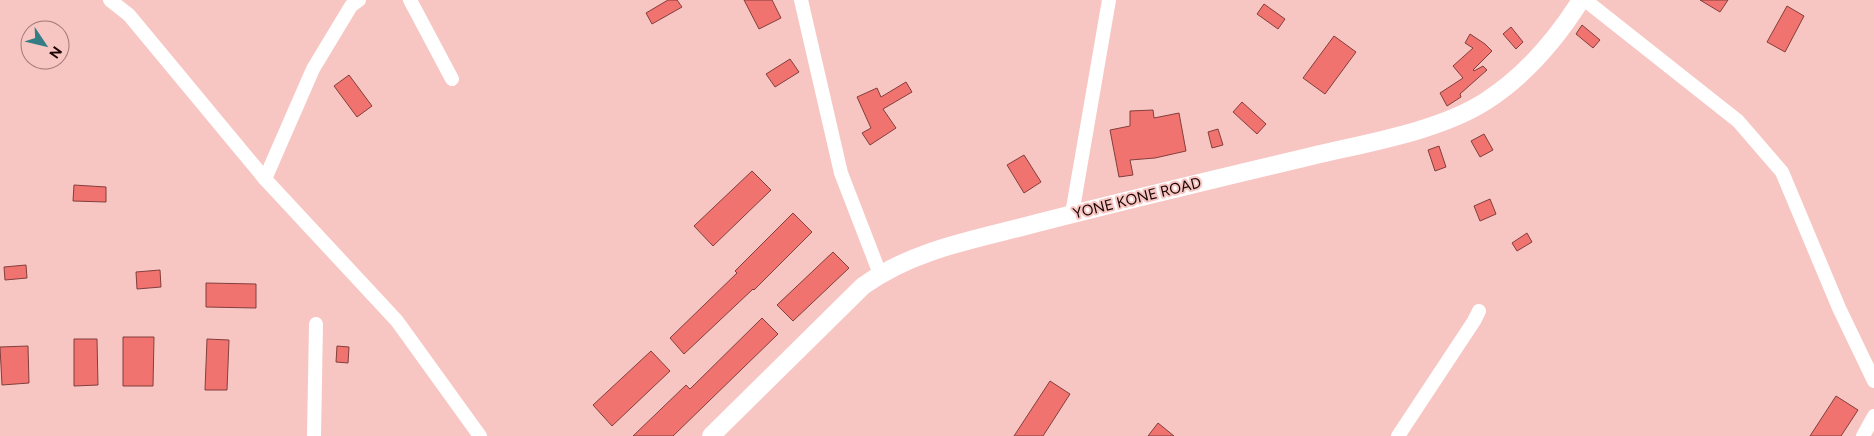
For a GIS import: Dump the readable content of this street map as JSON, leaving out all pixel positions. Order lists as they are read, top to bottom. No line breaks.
{"streets":{"street":["YONE KONE ROAD"]},"north":"bottom right"}
